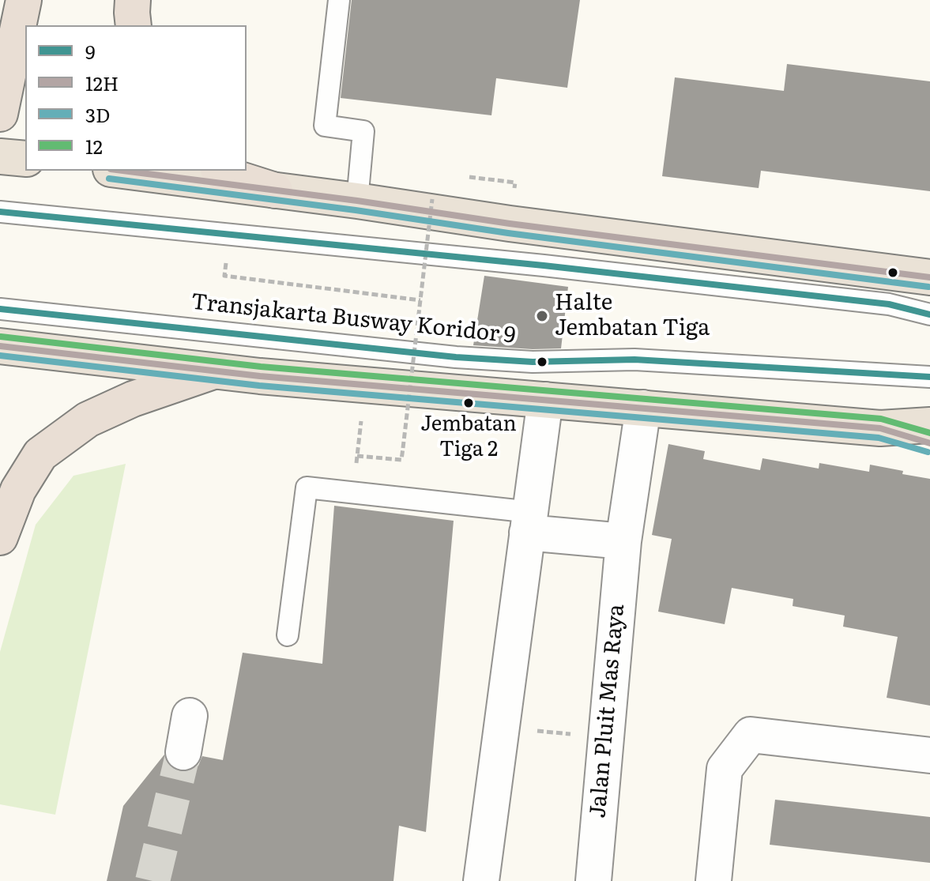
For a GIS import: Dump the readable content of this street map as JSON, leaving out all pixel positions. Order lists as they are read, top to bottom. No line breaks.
{"streets":{"street":["Jalan Pluit Mas Raya"],"lane":["Transjakarta Busway Koridor 9"]},"places":["Halte Jembatan Tiga","Jembatan Tiga 2"],"lines":["transit line 12H","transit line 3D","transit line 9","transit line 12"],"legend":["9","12H","3D","12"]}
